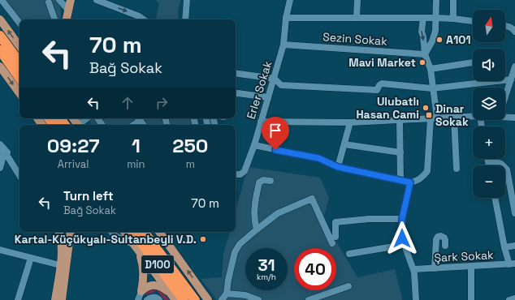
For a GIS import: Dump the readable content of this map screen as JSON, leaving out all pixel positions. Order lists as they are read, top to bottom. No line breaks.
{"streets":{"highway":["D100"],"street":["Sezin Sokak","Erler Sokak","Şark Sokak"]},"crossings":[["Sezin Sokak","Erler Sokak"]],"places":{"other":["A101","Mavi Market","Ulubatlı Hasan Cami","Kartal-Küçükyalı-Sultanbeyli V.D."],"transit":["Di̇nar Sokak"]},"north":"top","page":{"map_buttons":["+","−"],"turn":["70 m","Bağ Sokak"],"eta":["09:27","Arrival","1","min","250","m"],"list":[{"name":"Turn left","note":"Bağ Sokak","value":"70 m"}],"speed":"31 km/h","limit":"40"}}
